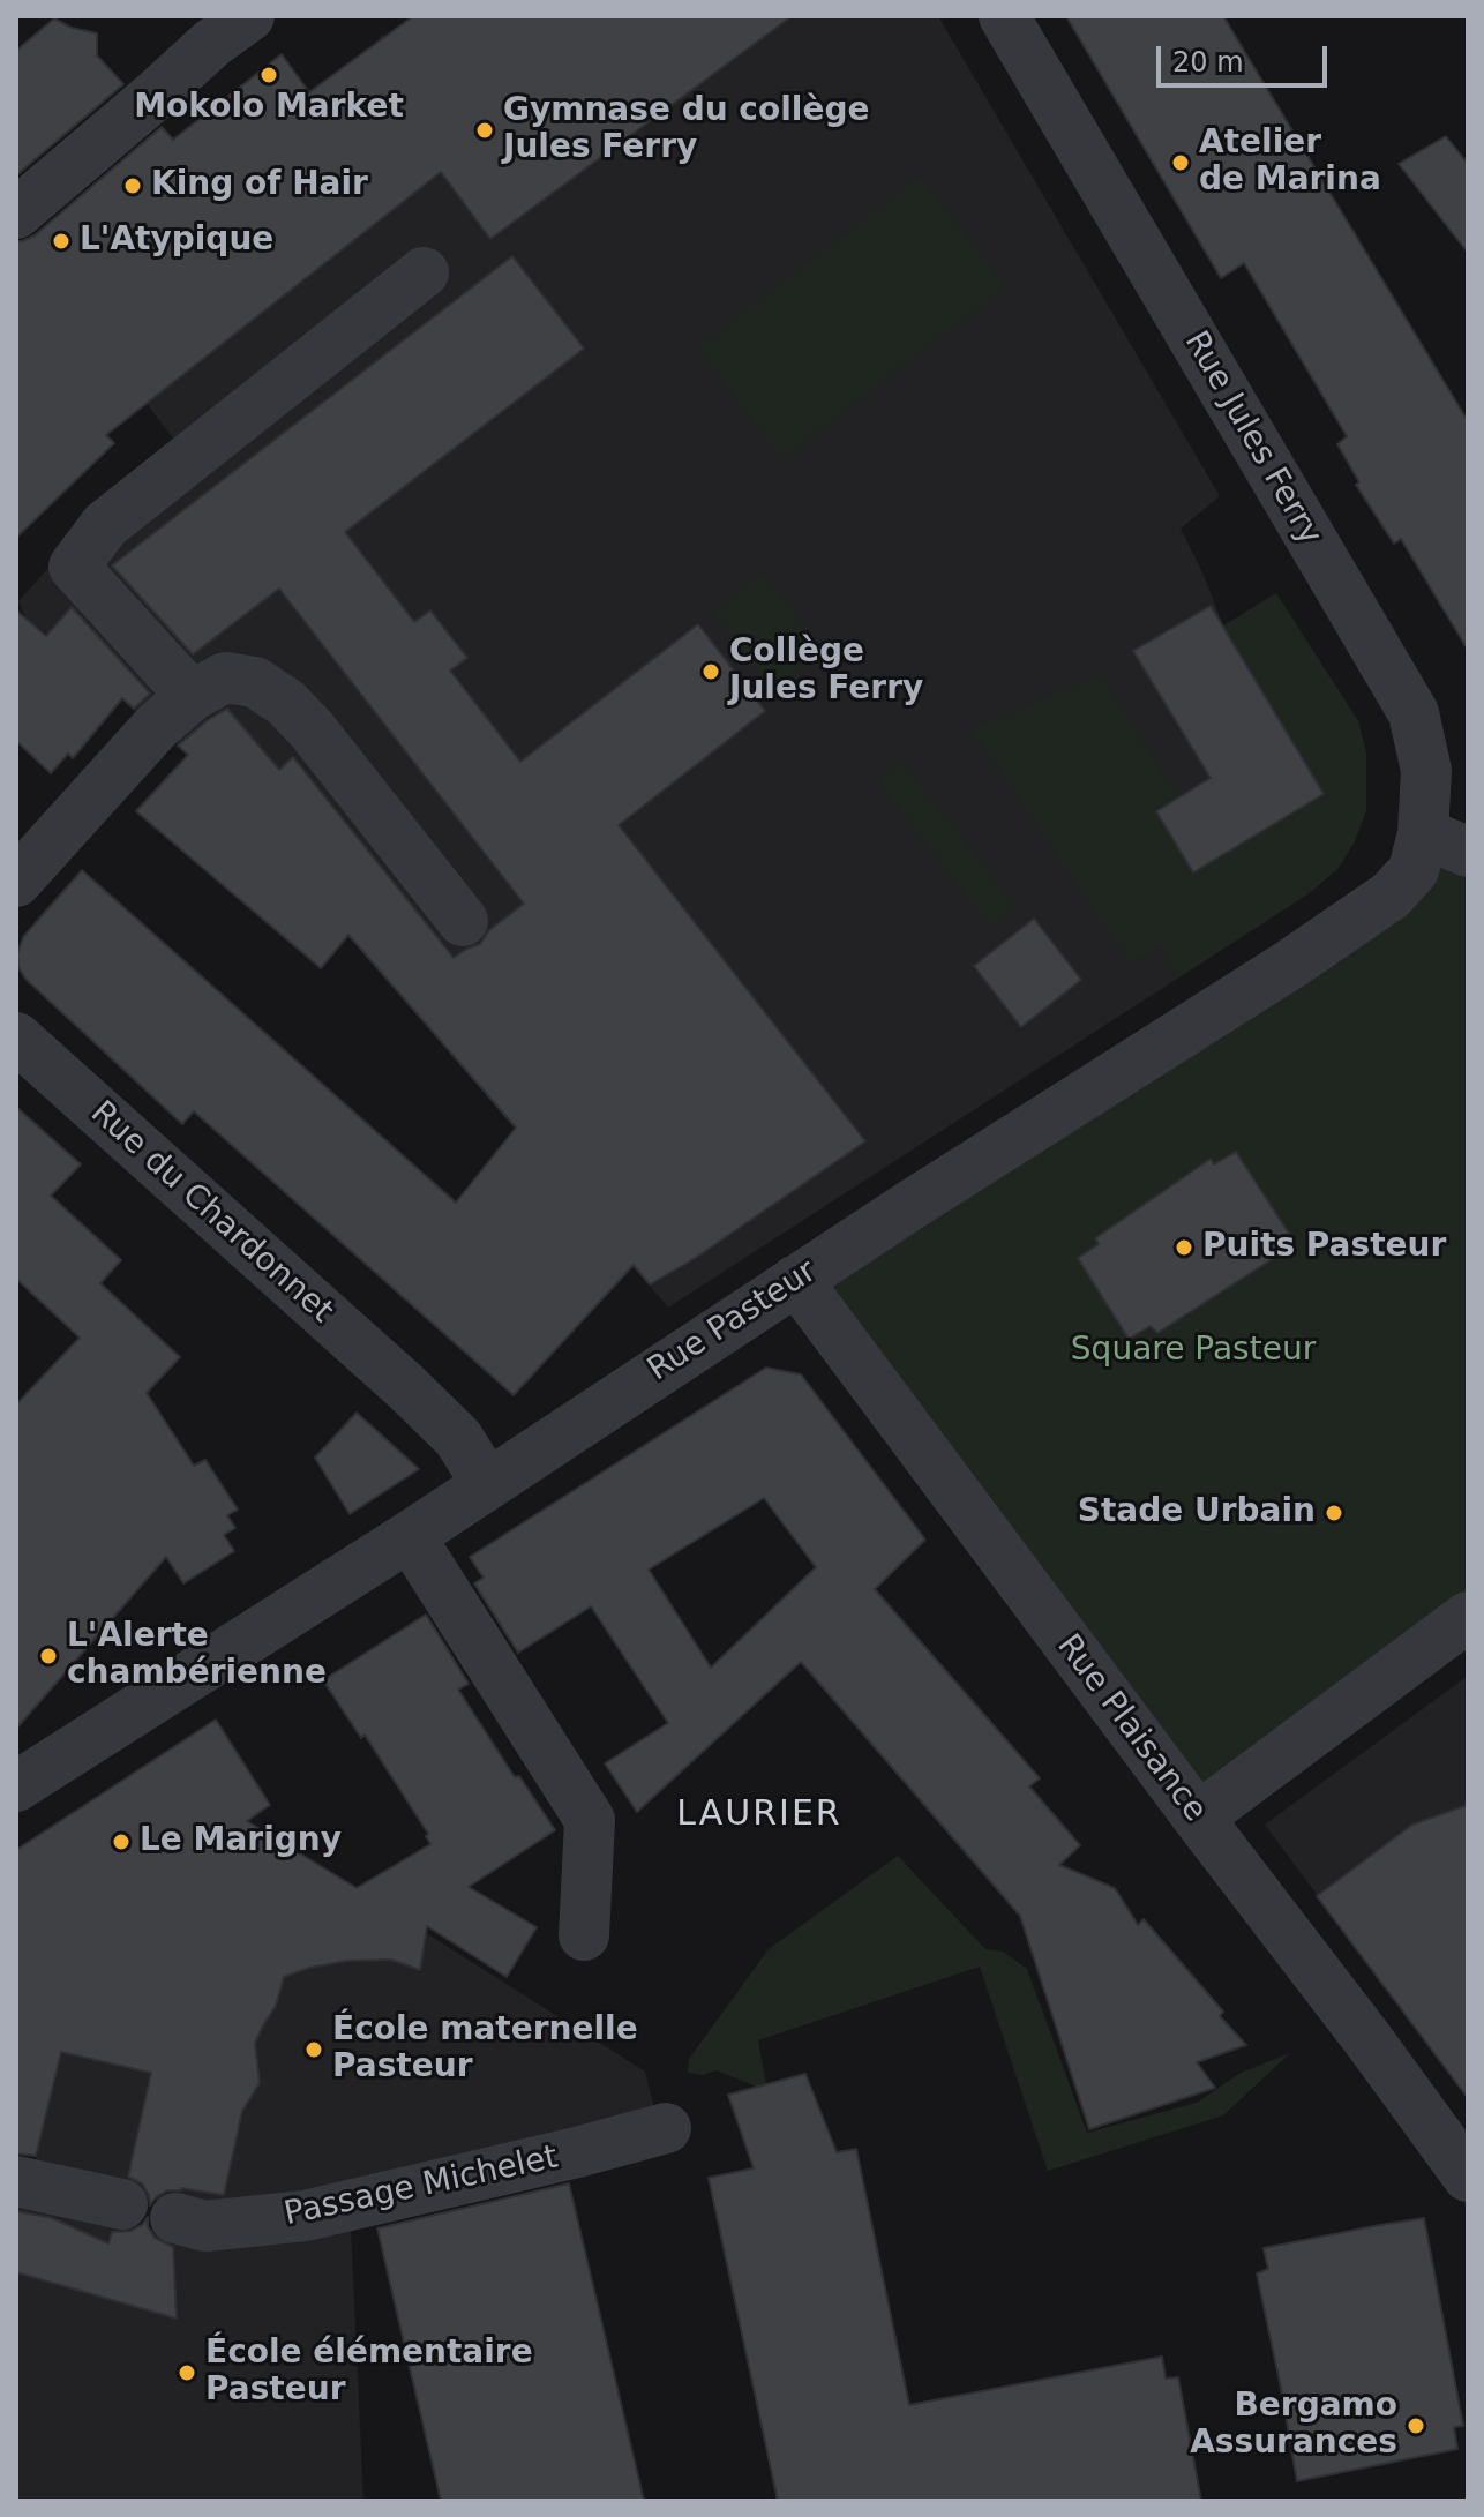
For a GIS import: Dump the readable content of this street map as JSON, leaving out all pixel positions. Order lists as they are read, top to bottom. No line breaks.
{"streets":{"street":["Rue Jules Ferry","Rue du Chardonnet","Rue Pasteur","Rue Plaisance","Passage Michelet"]},"crossings":[["Rue Jules Ferry","Rue Pasteur"],["Rue du Chardonnet","Rue Pasteur"],["Rue Pasteur","Rue Plaisance"]],"districts":["LAURIER"],"parks":["Square Pasteur"],"places":["Mokolo Market","Gymnase du collège Jules Ferry","Atelier de Marina","King of Hair","L'Atypique","Collège Jules Ferry","Puits Pasteur","Stade Urbain","L'Alerte chambérienne","Le Marigny","École maternelle Pasteur","École élémentaire Pasteur","Bergamo Assurances"],"scale_bar":"20 m"}
